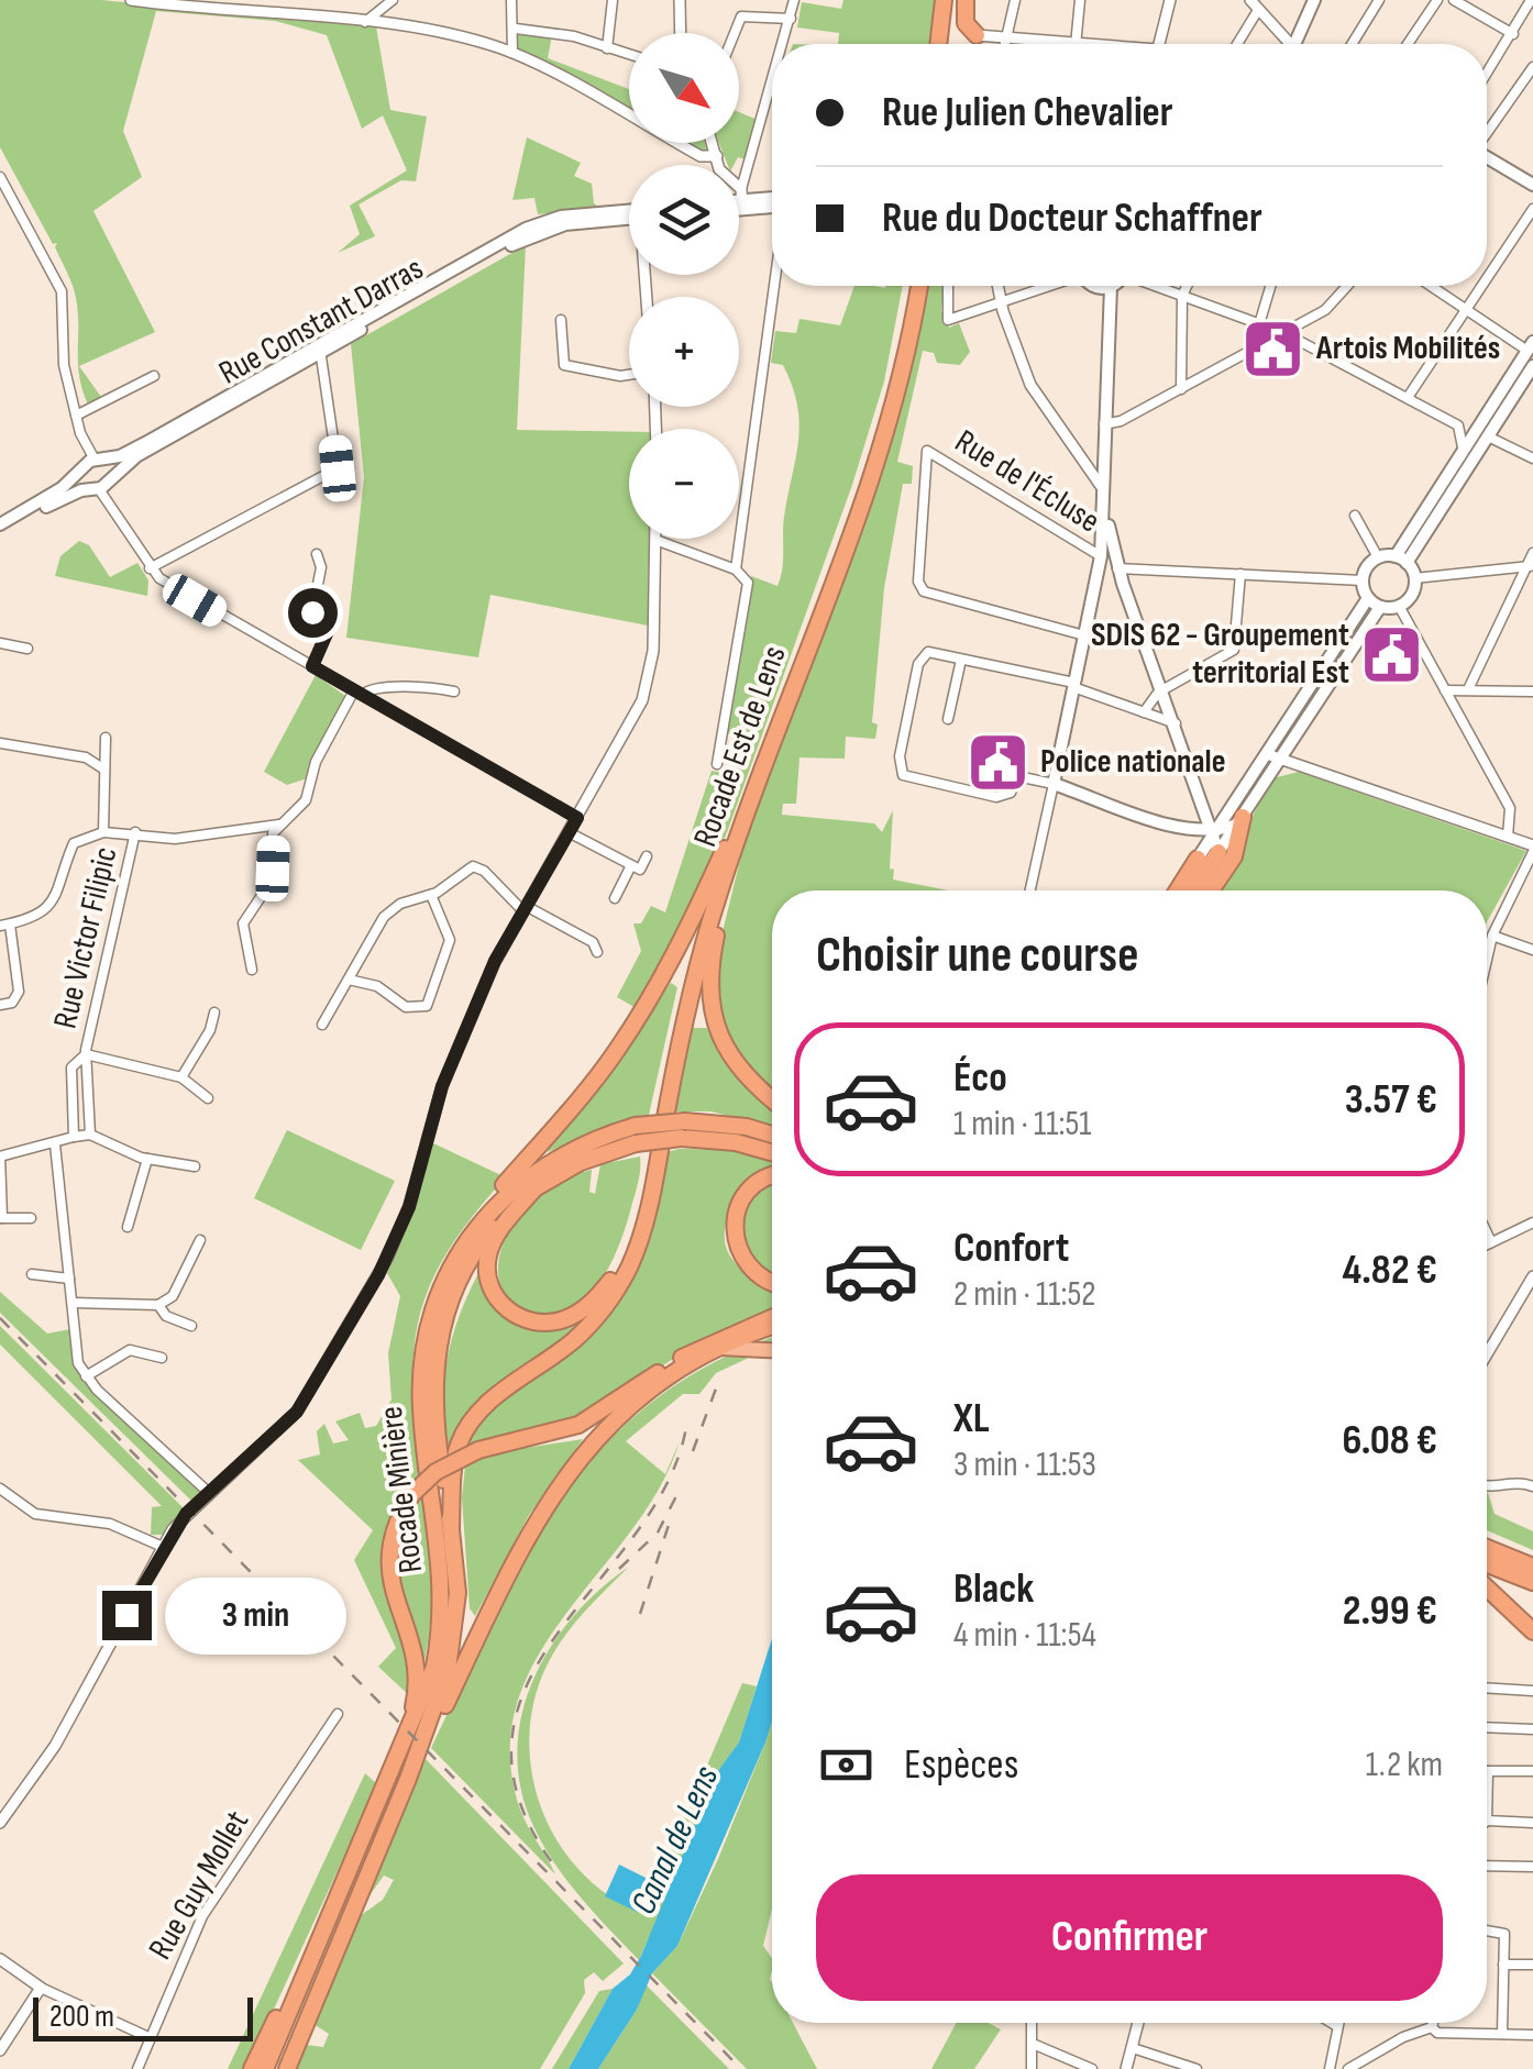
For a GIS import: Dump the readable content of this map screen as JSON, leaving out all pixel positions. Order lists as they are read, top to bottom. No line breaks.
{"streets":{"highway":["Rocade Est de Lens","Rocade Minière"],"main road":["Rue Constant Darras"],"street":["Rue de l'Écluse","Rue Victor Filipic","Rue Guy Mollet"]},"water":["Canal de Lens"],"places":{"public building":["Artois Mobilités","SDIS 62 - Groupement territorial Est","Police nationale"]},"scale_bar":"200 m","north":"bottom right","page":{"map_buttons":["+","−"],"banner":["Rue Julien Chevalier","Rue du Docteur Schaffner"],"heading":"Choisir une course","list":[{"name":"Éco","note":"1 min · 11:51","value":"3.57 €"},{"name":"Confort","note":"2 min · 11:52","value":"4.82 €"},{"name":"XL","note":"3 min · 11:53","value":"6.08 €"},{"name":"Black","note":"4 min · 11:54","value":"2.99 €"}],"bubble":"3 min","pay":["Espèces","1.2 km"],"buttons":"Confirmer","scale":"200 m"}}
